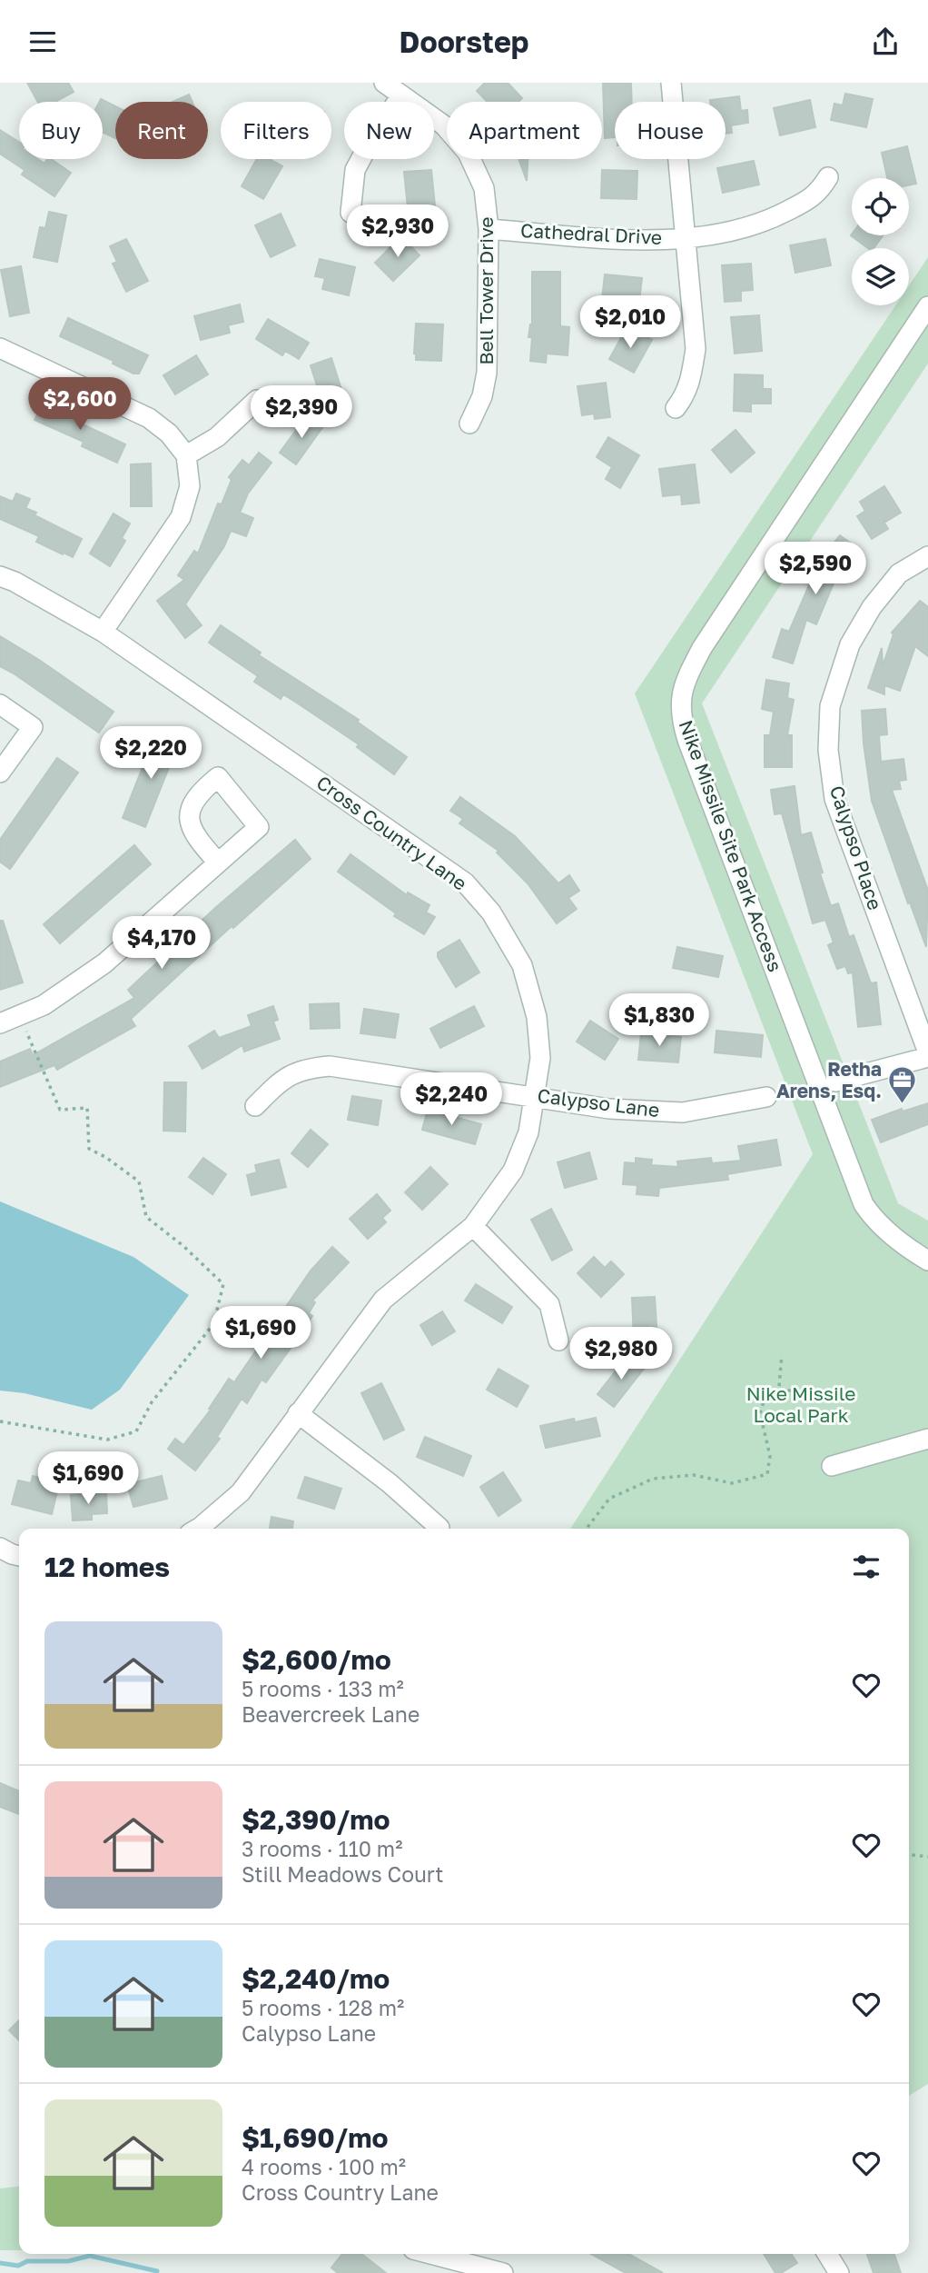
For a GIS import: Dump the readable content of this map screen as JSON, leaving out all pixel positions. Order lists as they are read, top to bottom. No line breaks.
{"streets":{"street":["Cathedral Drive","Bell Tower Drive","Cross Country Lane","Nike Missile Site Park Access","Calypso Place","Calypso Lane"]},"crossings":[["Cathedral Drive","Bell Tower Drive"],["Cross Country Lane","Calypso Lane"]],"parks":["Nike Missile Local Park"],"places":{"office":["Retha Arens, Esq."]},"page":{"header":"Doorstep","chip":["Buy","Rent","Filters","New","Apartment","House"],"price":["$2,930","$2,010","$2,600","$2,390","$2,590","$2,220","$4,170","$1,830","$2,240","$1,690","$2,980","$1,690"],"heading":"12 homes","list":[{"name":"$2,600/mo","note":"5 rooms · 133 m² · Beavercreek Lane"},{"name":"$2,390/mo","note":"3 rooms · 110 m² · Still Meadows Court"},{"name":"$2,240/mo","note":"5 rooms · 128 m² · Calypso Lane"},{"name":"$1,690/mo","note":"4 rooms · 100 m² · Cross Country Lane"}]}}
